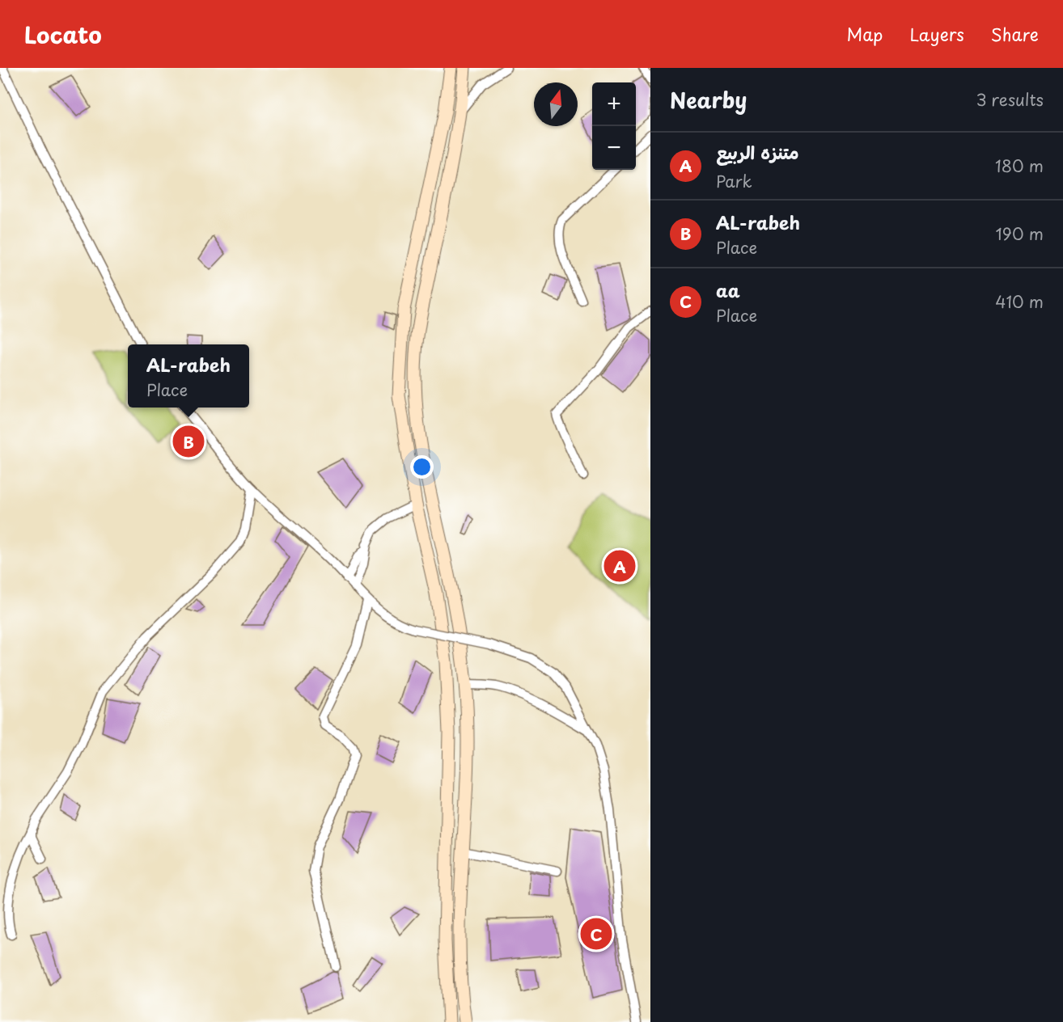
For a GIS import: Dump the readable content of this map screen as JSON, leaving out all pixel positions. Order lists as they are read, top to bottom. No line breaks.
{"north":"top","page":{"header":"Locato","nav":["Map","Layers","Share"],"heading":["Nearby","3 results"],"map_buttons":["+","−"],"list":[{"mark":"A","name":"متنزه الربيع","note":"Park","value":"180 m"},{"mark":"B","name":"AL-rabeh","note":"Place","value":"190 m"},{"mark":"C","name":"aa","note":"Place","value":"410 m"}],"popup":["AL-rabeh","Place"],"pins":["B","A","C"]}}
